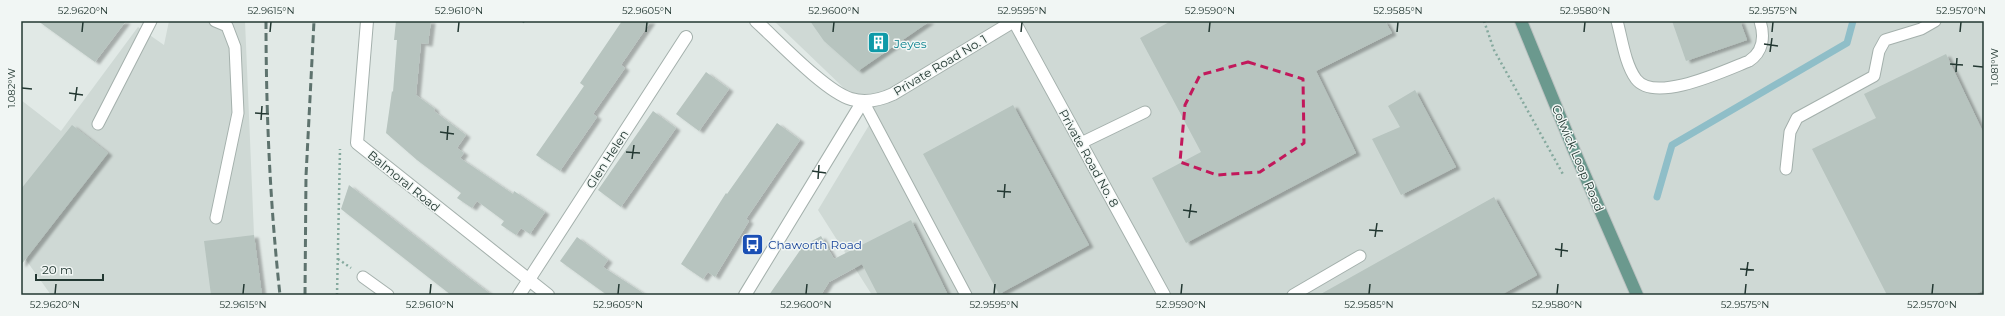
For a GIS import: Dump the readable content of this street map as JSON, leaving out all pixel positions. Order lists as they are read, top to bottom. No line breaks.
{"streets":{"main road":["Colwick Loop Road"],"street":["Private Road No. 1","Private Road No. 8","Glen Helen","Balmoral Road"]},"crossings":[["Private Road No. 1","Private Road No. 8"],["Glen Helen","Balmoral Road"]],"places":{"building":["Jeyes"],"bus stop":["Chaworth Road"]},"scale_bar":"20 m","coordinates":["52.9620°N","52.9615°N","52.9610°N","52.9605°N","52.9600°N","52.9595°N","52.9590°N","52.9585°N","52.9580°N","52.9575°N","52.9570°N","1.081°W","1.082°W"]}
